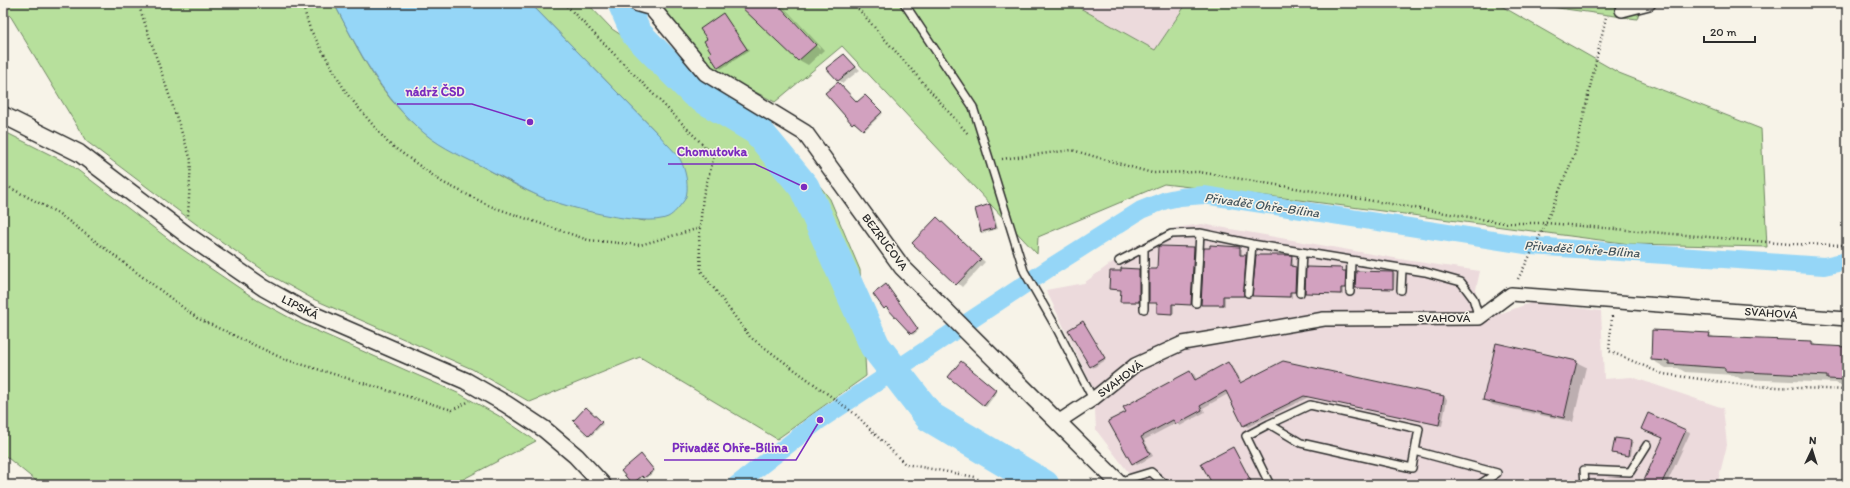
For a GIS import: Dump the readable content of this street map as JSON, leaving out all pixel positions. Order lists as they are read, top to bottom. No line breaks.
{"streets":{"street":["BEZRUČOVA","LIPSKÁ","SVAHOVÁ"]},"crossings":[["BEZRUČOVA","SVAHOVÁ"]],"water":["Přivaděč Ohře-Bílina"],"places":["nádrž ČSD","Chomutovka","Přivaděč Ohře-Bílina"],"scale_bar":"20 m","north":"top"}
